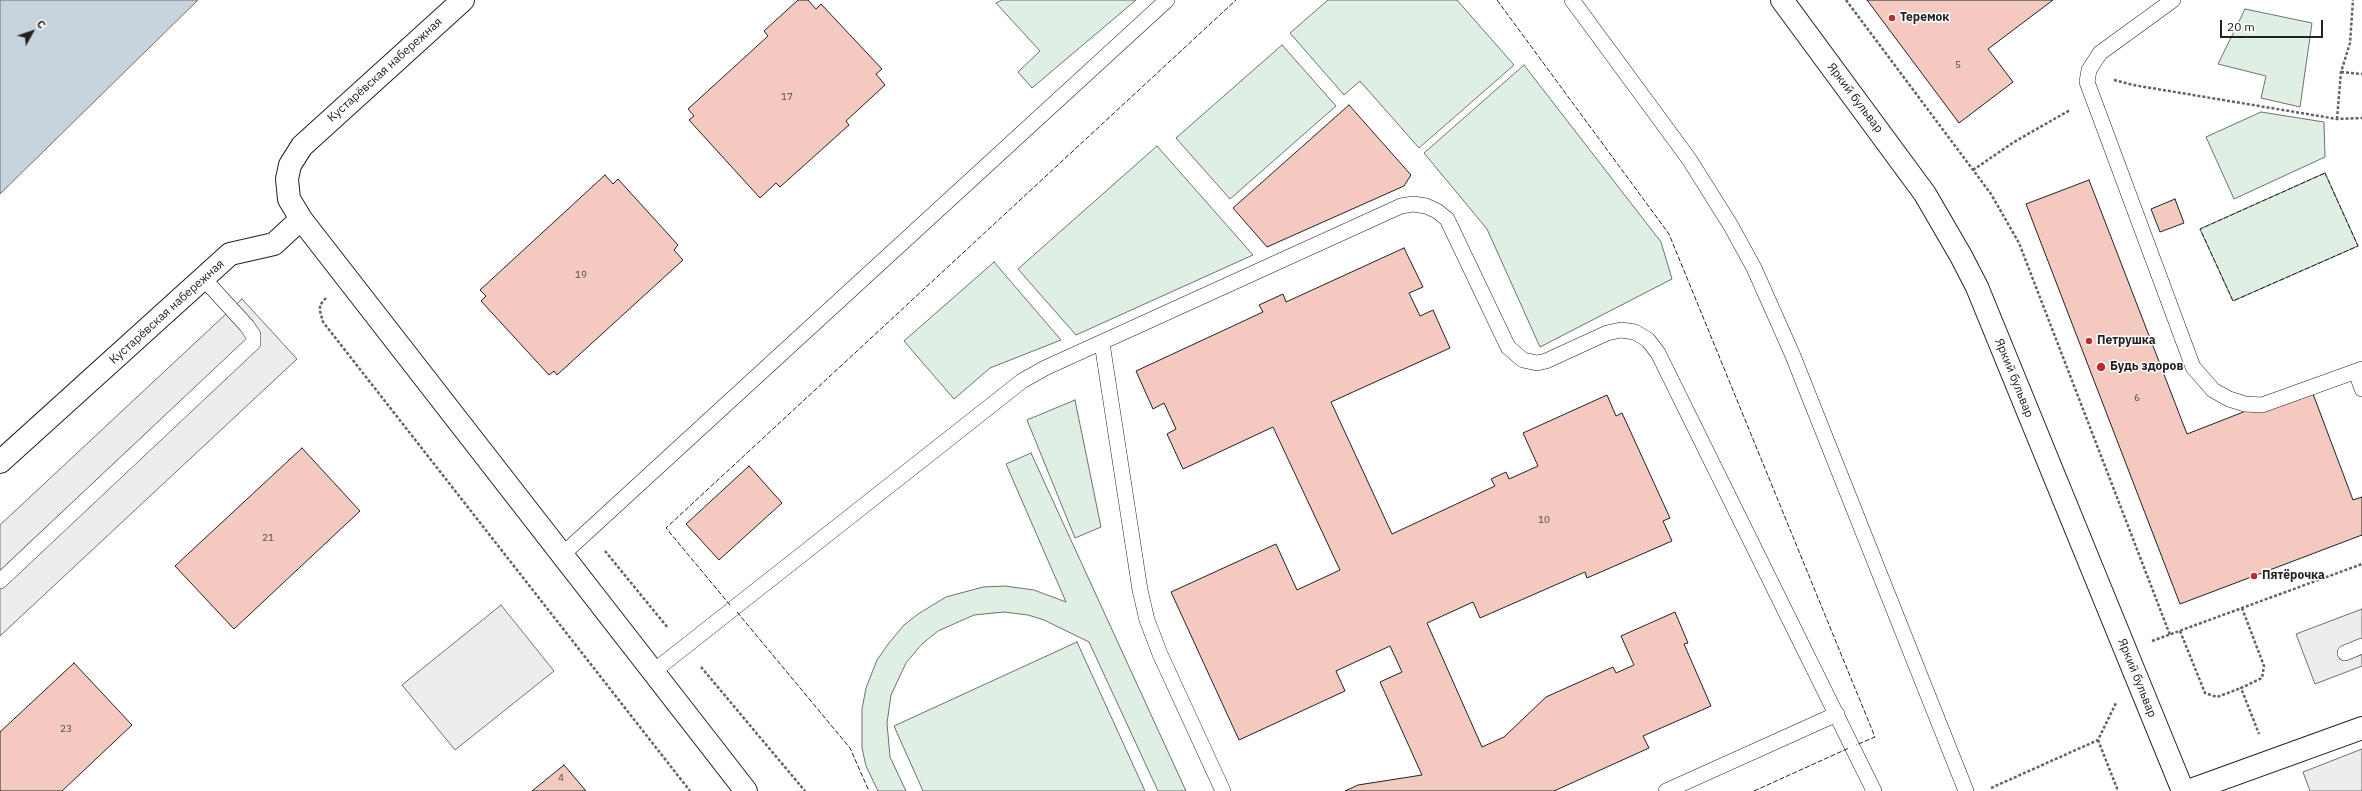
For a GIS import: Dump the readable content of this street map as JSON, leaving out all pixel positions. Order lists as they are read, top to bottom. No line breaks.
{"streets":{"street":["Кустарёвская набережная","Яркий бульвар"]},"places":["Теремок","Петрушка","Будь здоров","Пятёрочка"],"house_numbers":["5","17","19","6","10","21","23","4"],"scale_bar":"20 m","north":"top right"}
